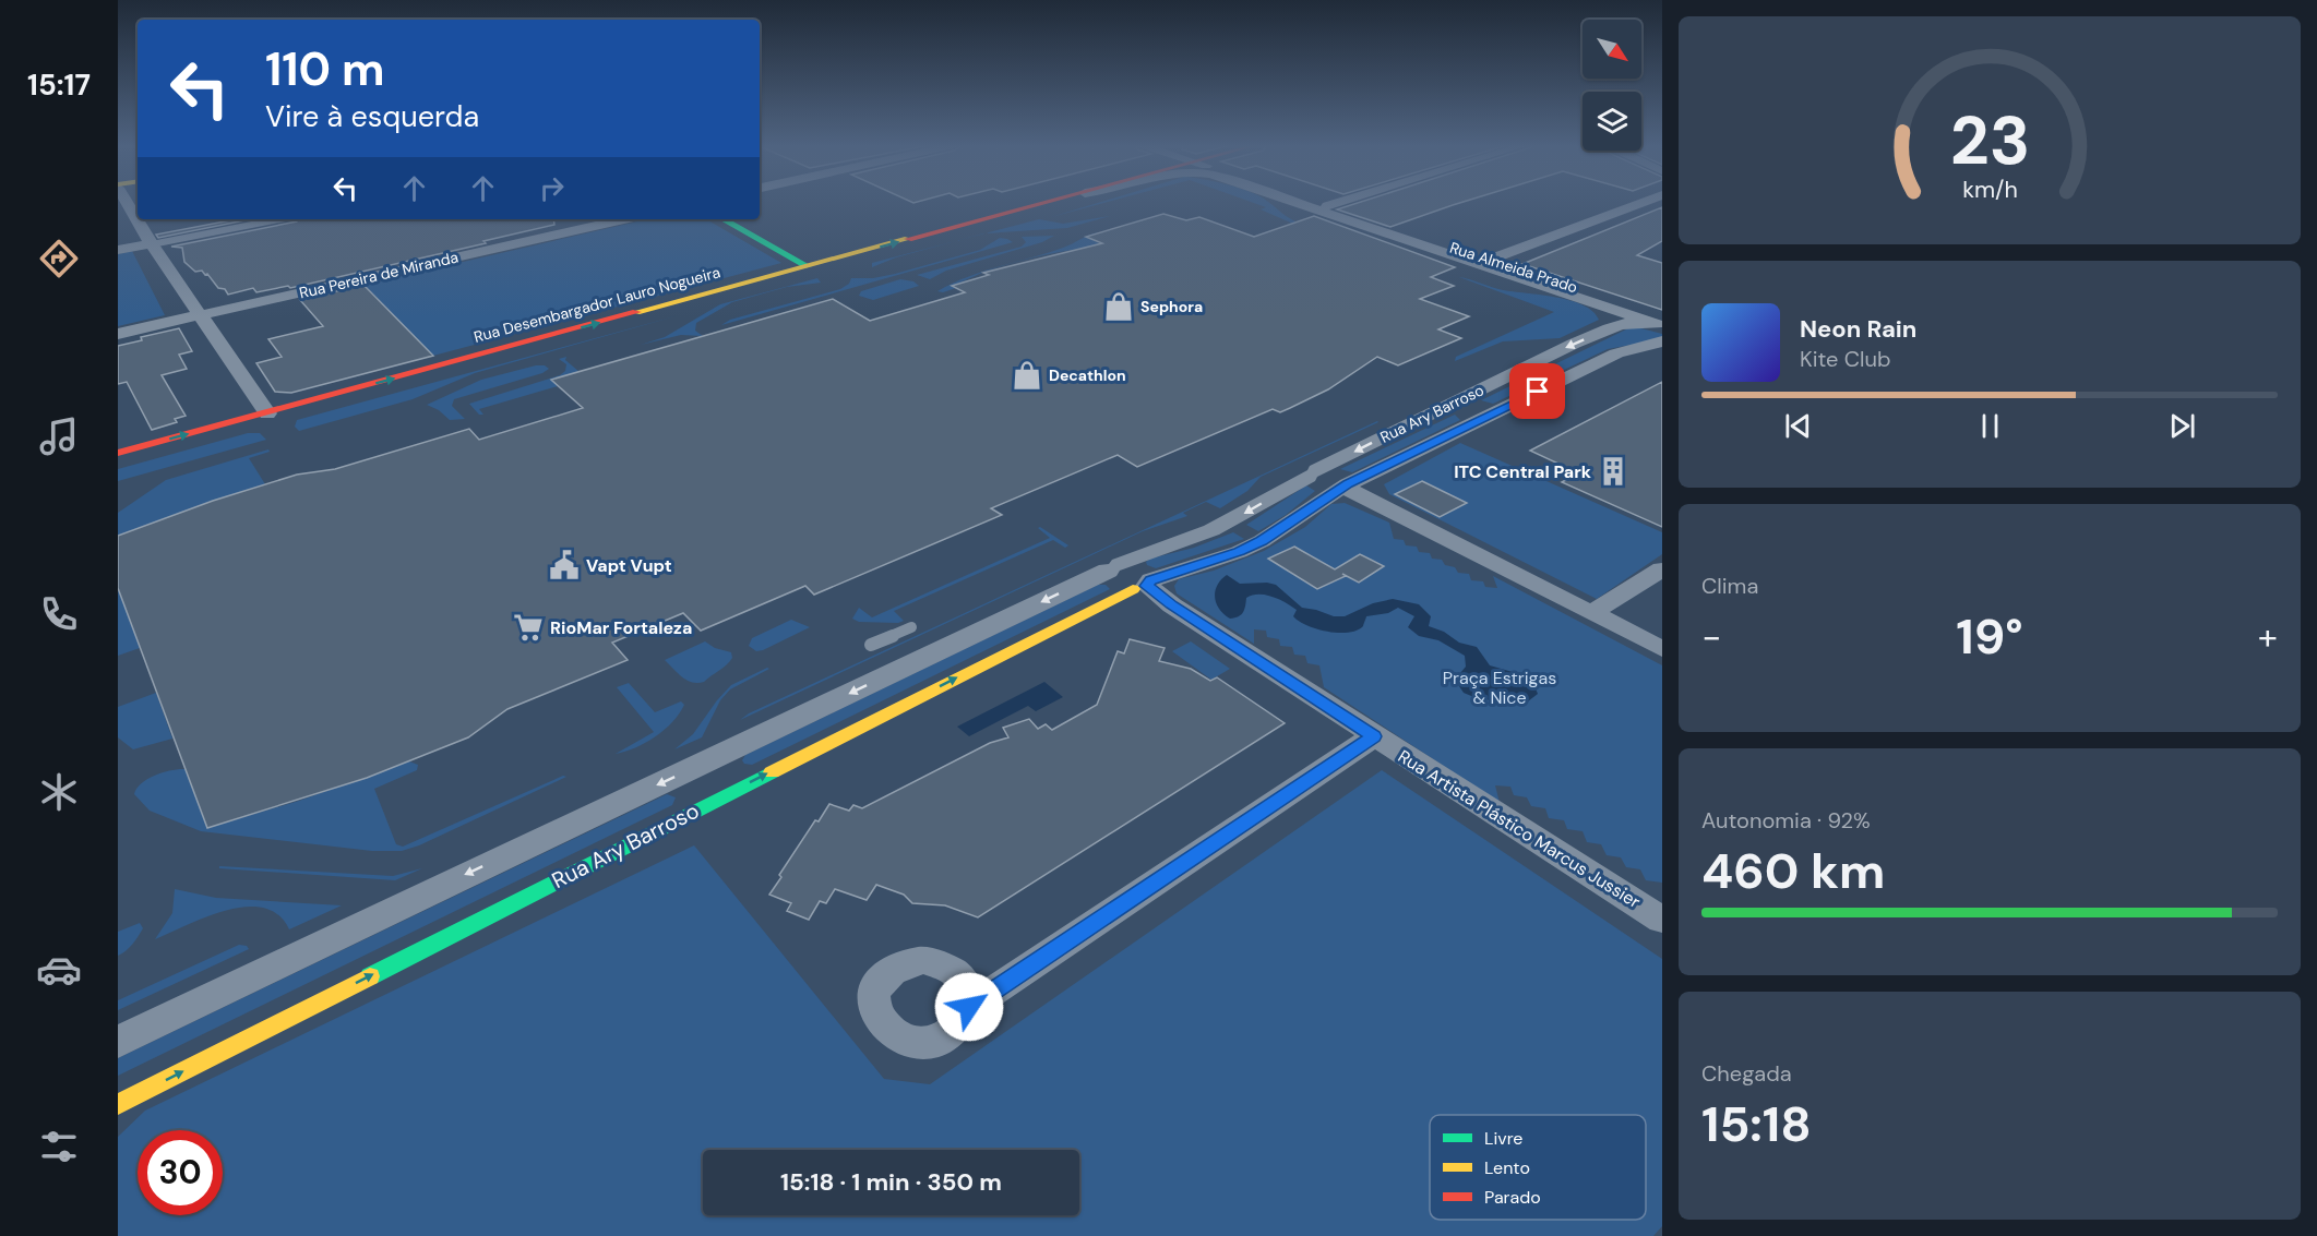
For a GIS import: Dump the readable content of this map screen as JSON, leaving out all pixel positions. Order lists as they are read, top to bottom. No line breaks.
{"streets":{"street":["Rua Almeida Prado","Rua Pereira de Miranda","Rua Desembargador Lauro Nogueira","Rua Ary Barroso","Rua Artista Plástico Marcus Jussier"]},"crossings":[["Rua Almeida Prado","Rua Ary Barroso"],["Rua Ary Barroso","Rua Artista Plástico Marcus Jussier"]],"one_way":["Rua Desembargador Lauro Nogueira"],"parks":["Praça Estrigas & Nice"],"places":{"shop":["Sephora","Decathlon"],"building":["ITC Central Park"],"public building":["Vapt Vupt"],"supermarket":["RioMar Fortaleza"]},"legend":["Livre","Lento","Parado"],"north":"bottom right","page":{"tabs":"15:17","turn":["110 m","Vire à esquerda"],"song":["Neon Rain","Kite Club"],"tile":["Clima",["Autonomia · 92%","460 km"],["Chegada","15:18"]],"heat":["−","19°","+"],"limit":"30","trip":"15:18 · 1 min · 350 m","gauge":["23","km/h"]}}
